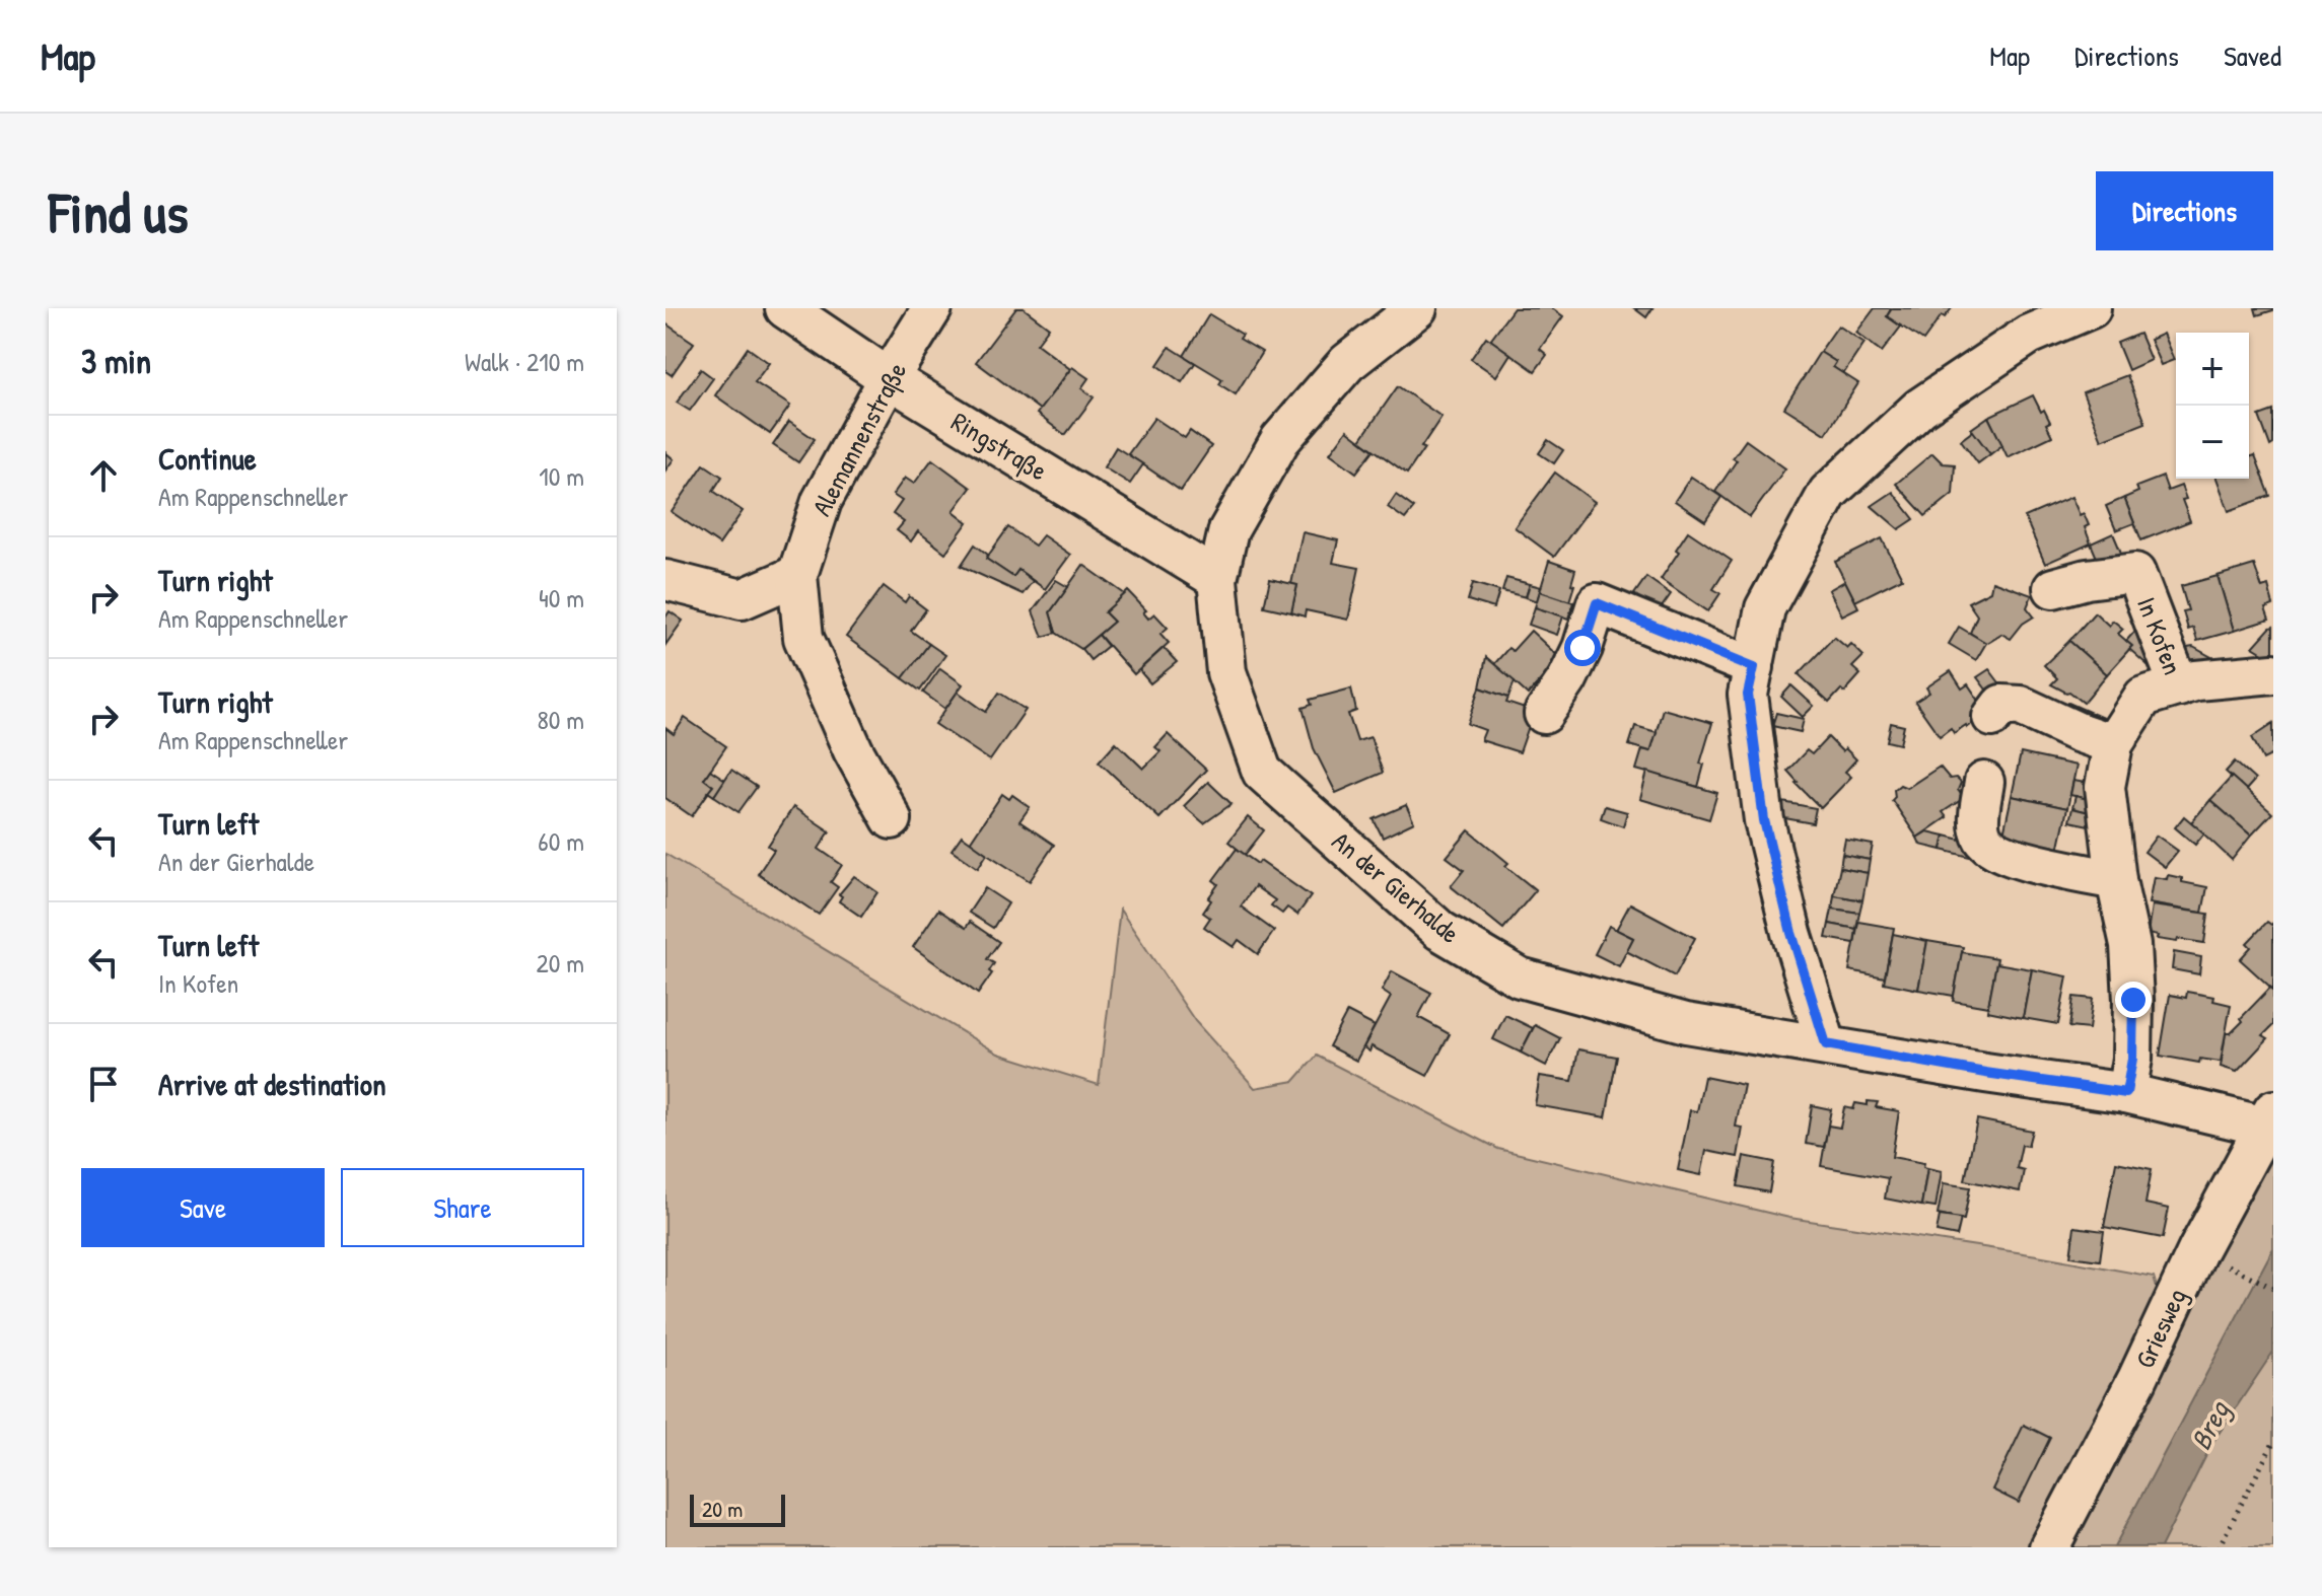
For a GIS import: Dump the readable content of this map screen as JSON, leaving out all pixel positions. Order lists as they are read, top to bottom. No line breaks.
{"streets":{"street":["Alemannenstraße","Ringstraße","In Kofen","An der Gierhalde","Griesweg"]},"crossings":[["Alemannenstraße","Ringstraße"],["Ringstraße","An der Gierhalde"],["In Kofen","An der Gierhalde"],["An der Gierhalde","Griesweg"]],"water":["Breg"],"scale_bar":"20 m","page":{"header":"Map","nav":["Map","Directions","Saved"],"buttons":["Directions",["Save","Share"]],"title":"Find us","heading":["3 min","Walk · 210 m"],"map_buttons":["+","−"],"list":[["Continue","Am Rappenschneller","10 m"],["Turn right","Am Rappenschneller","40 m"],["Turn right","Am Rappenschneller","80 m"],["Turn left","An der Gierhalde","60 m"],["Turn left","In Kofen","20 m"],"Arrive at destination"],"scale":"20 m"}}
